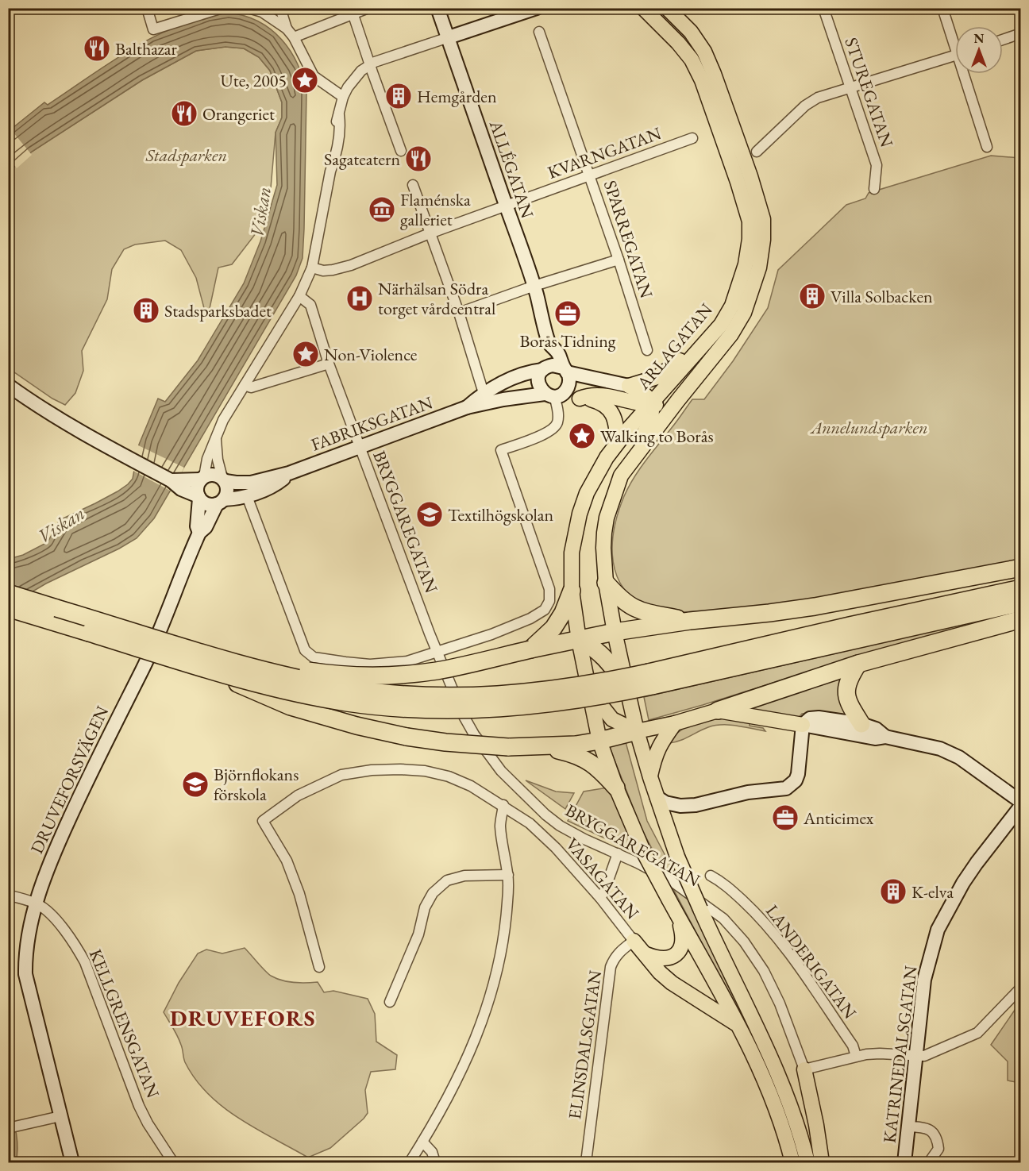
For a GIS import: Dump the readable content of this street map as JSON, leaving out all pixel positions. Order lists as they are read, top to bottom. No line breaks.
{"streets":{"main road":["ARLAGATAN"],"street":["STUREGATAN","KVARNGATAN","ALLÉGATAN","SPARREGATAN","FABRIKSGATAN","BRYGGAREGATAN","DRUVEFORSVÄGEN","VASAGATAN","LANDERIGATAN","KELLGRENSGATAN","ELINSDALSGATAN","KATRINEDALSGATAN"]},"crossings":[["KVARNGATAN","ALLÉGATAN"],["KVARNGATAN","SPARREGATAN"],["ALLÉGATAN","FABRIKSGATAN"],["FABRIKSGATAN","BRYGGAREGATAN"],["FABRIKSGATAN","DRUVEFORSVÄGEN"],["DRUVEFORSVÄGEN","KELLGRENSGATAN"],["VASAGATAN","ELINSDALSGATAN"]],"districts":["DRUVEFORS"],"water":["Viskan"],"parks":["Stadsparken","Annelundsparken"],"places":{"restaurant":["Balthazar","Orangeriet","Sagateatern"],"place":["Ute, 2005","Non-Violence","Walking to Borås"],"building":["Hemgården","Villa Solbacken","Stadsparksbadet","K-elva"],"museum":["Flaménska galleriet"],"hospital":["Närhälsan Södra torget vårdcentral"],"office":["Borås Tidning","Anticimex"],"school or university":["Textilhögskolan","Björnflokans förskola"]},"north":"top"}
